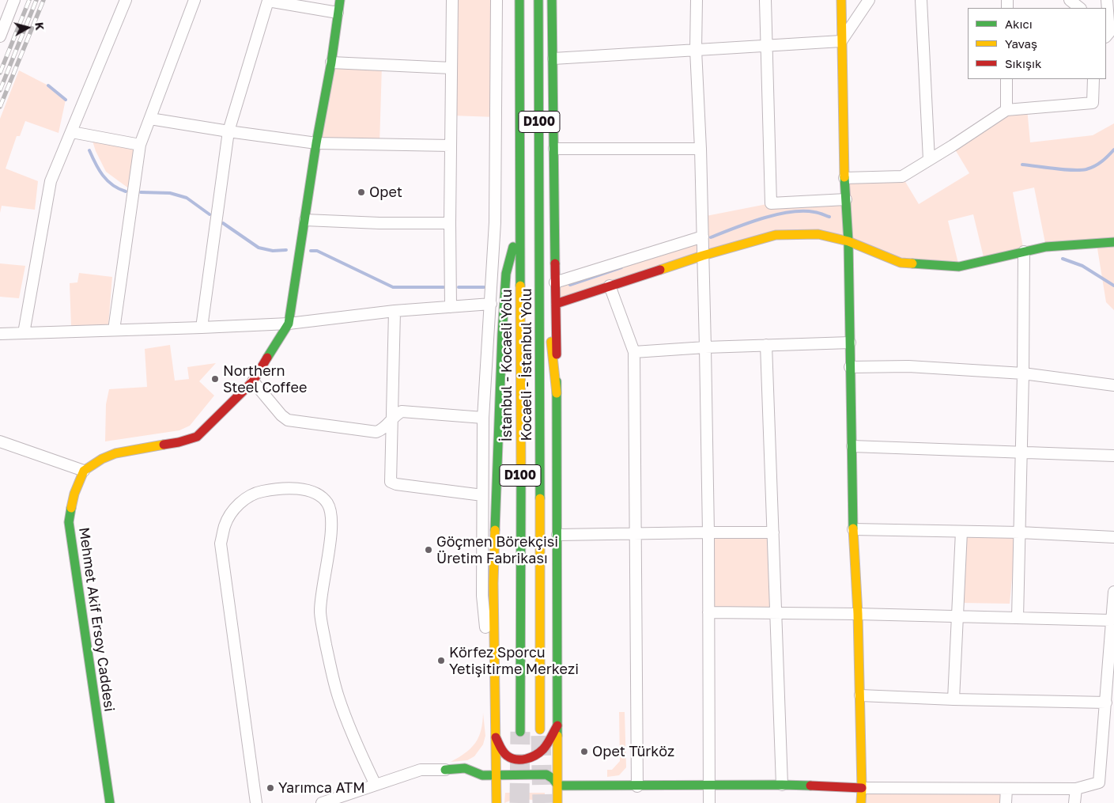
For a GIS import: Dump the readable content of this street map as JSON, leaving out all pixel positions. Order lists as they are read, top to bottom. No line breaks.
{"streets":{"main road":["D100","Kocaeli - İstanbul Yolu","İstanbul - Kocaeli Yolu","Mehmet Akif Ersoy Caddesi"]},"places":["Opet","Northern Steel Coffee","Göçmen Börekçisi Üretim Fabrikası","Körfez Sporcu Yetişitirme Merkezi","Opet Türköz","Yarımca ATM"],"legend":["Akıcı","Yavaş","Sıkışık"],"north":"right"}
